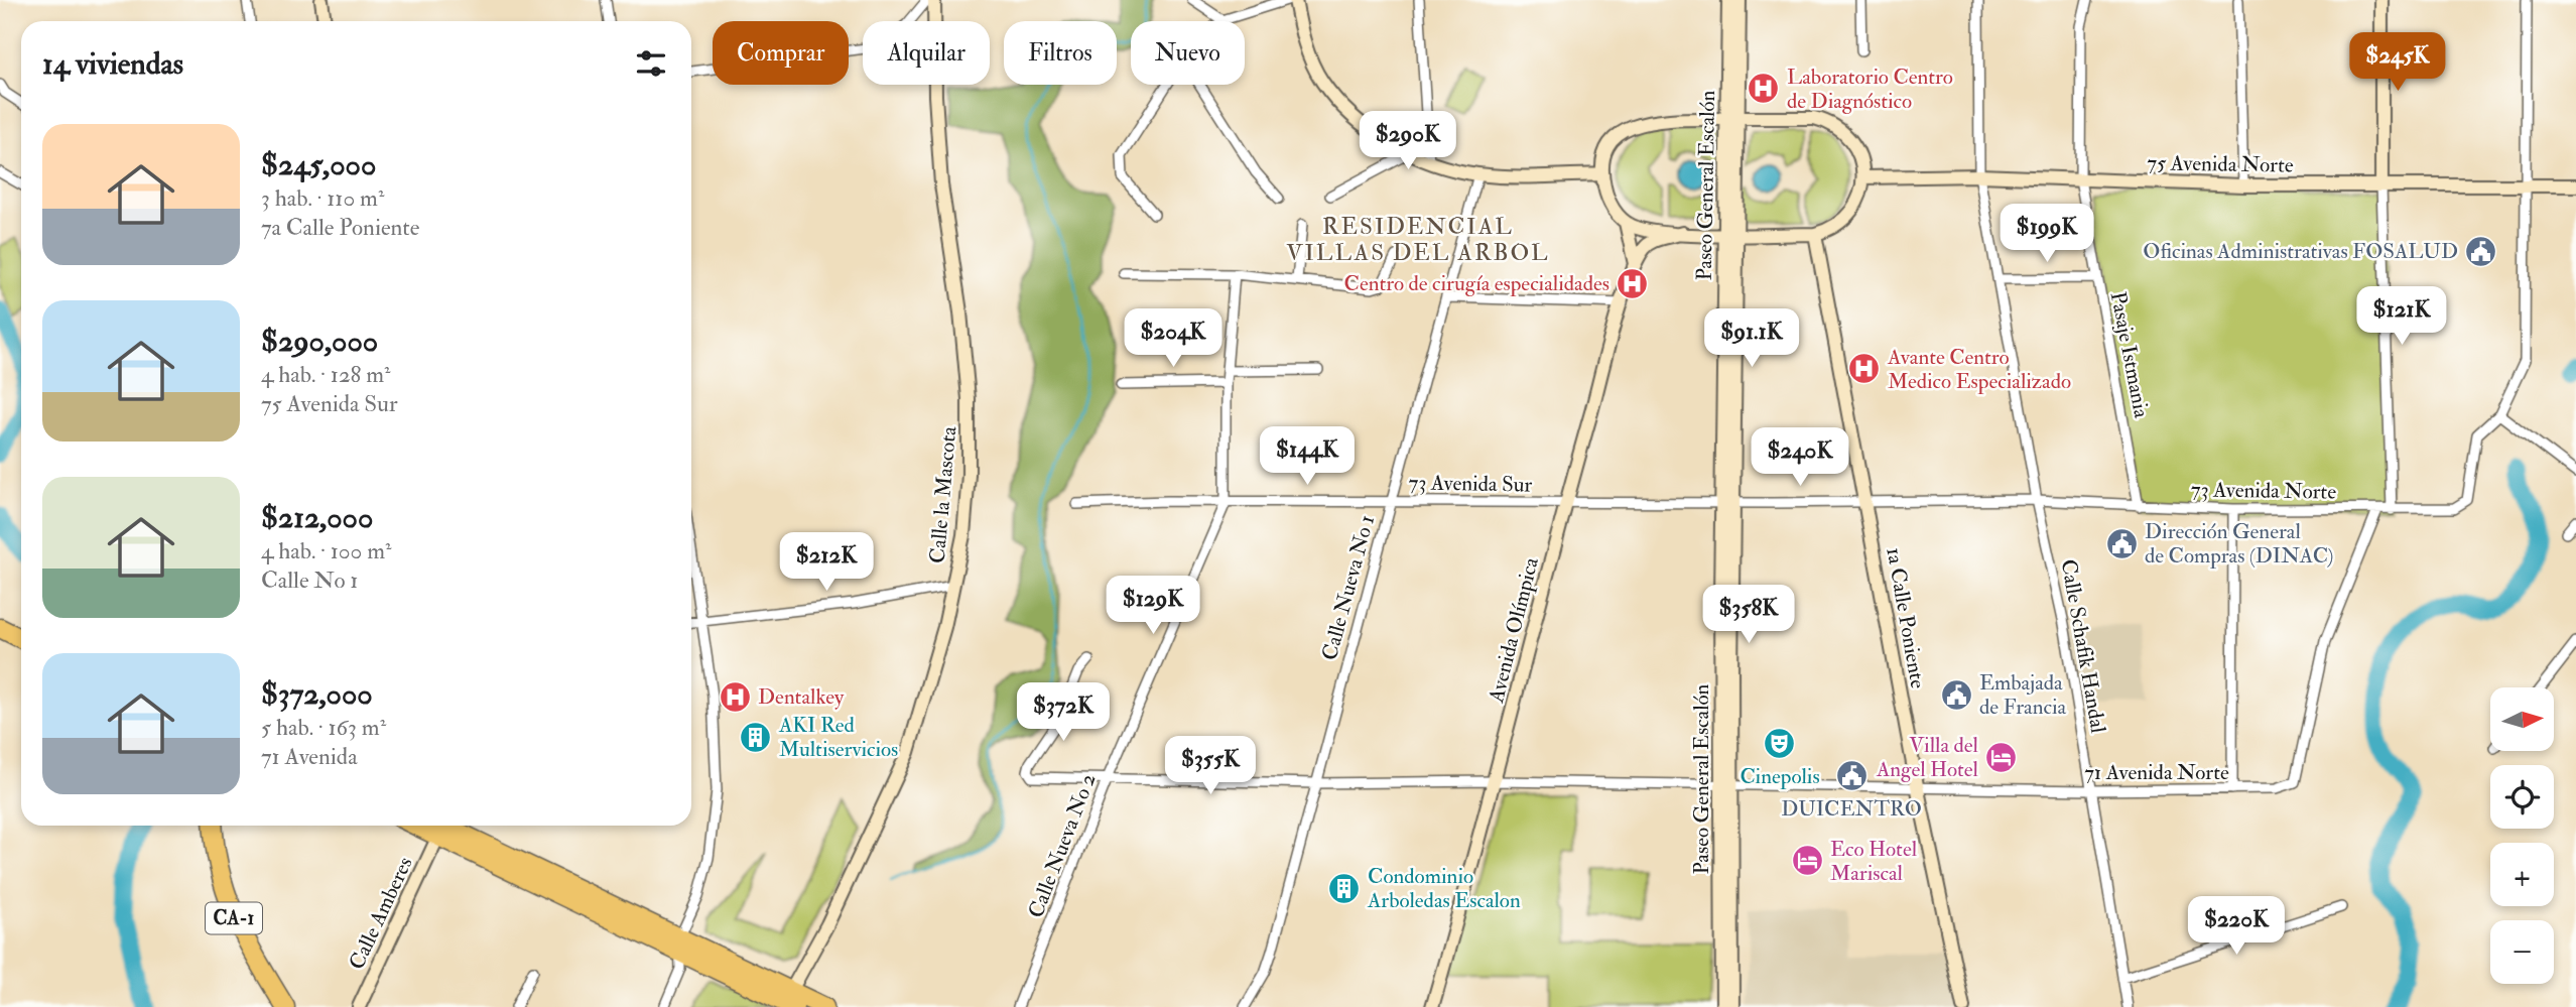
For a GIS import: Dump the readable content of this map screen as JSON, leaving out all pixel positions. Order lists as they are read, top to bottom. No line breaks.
{"streets":{"highway":["CA-1"],"main road":["75 Avenida Norte","Paseo General Escalón","Calle la Mascota","1a Calle Poniente","Avenida Olímpica","Calle Amberes"],"street":["Pasaje Istmania","73 Avenida Sur","73 Avenida Norte","Calle Nueva No 1","Calle Schafik Handal","71 Avenida Norte","Calle Nueva No 2"]},"crossings":[["75 Avenida Norte","Paseo General Escalón"],["75 Avenida Norte","Pasaje Istmania"],["75 Avenida Norte","1a Calle Poniente"],["75 Avenida Norte","Calle Schafik Handal"],["Paseo General Escalón","73 Avenida Sur"],["Paseo General Escalón","1a Calle Poniente"],["Paseo General Escalón","Avenida Olímpica"],["Paseo General Escalón","71 Avenida Norte"],["Pasaje Istmania","73 Avenida Norte"],["73 Avenida Sur","73 Avenida Norte"],["73 Avenida Sur","Calle Nueva No 1"],["73 Avenida Sur","1a Calle Poniente"],["73 Avenida Sur","Avenida Olímpica"],["73 Avenida Sur","Calle Nueva No 2"],["73 Avenida Norte","1a Calle Poniente"],["73 Avenida Norte","Calle Schafik Handal"],["73 Avenida Norte","71 Avenida Norte"],["Calle Nueva No 1","71 Avenida Norte"],["1a Calle Poniente","71 Avenida Norte"],["Avenida Olímpica","71 Avenida Norte"],["Calle Schafik Handal","71 Avenida Norte"],["71 Avenida Norte","Calle Nueva No 2"]],"districts":["RESIDENCIAL VILLAS DEL ARBOL"],"places":{"hospital":["Laboratorio Centro de Diagnóstico","Centro de cirugía especialidades","Avante Centro Medico Especializado","Dentalkey"],"public building":["Oficinas Administrativas FOSALUD","Dirección General de Compras (DINAC)","Embajada de Francia","DUICENTRO"],"building":["AKI Red Multiservicios","Condominio Arboledas Escalon"],"theatre":["Cinepolis"],"hotel":["Villa del Angel Hotel","Eco Hotel Mariscal"]},"north":"right","page":{"chip":["Comprar","Alquilar","Filtros","Nuevo"],"heading":"14 viviendas","price":["$245K","$290K","$199K","$121K","$204K","$91.1K","$144K","$240K","$212K","$129K","$358K","$372K","$355K","$220K"],"list":[{"name":"$245,000","note":"3 hab. · 110 m² · 7a Calle Poniente"},{"name":"$290,000","note":"4 hab. · 128 m² · 75 Avenida Sur"},{"name":"$212,000","note":"4 hab. · 100 m² · Calle No 1"},{"name":"$372,000","note":"5 hab. · 163 m² · 71 Avenida"}],"map_buttons":["+","−"]}}
